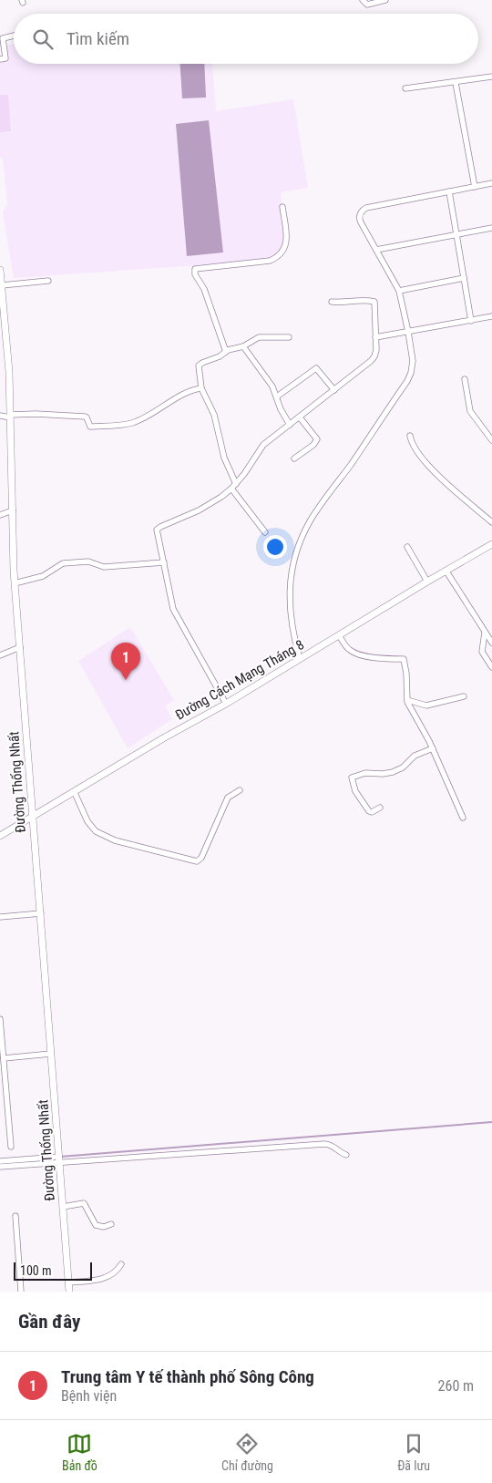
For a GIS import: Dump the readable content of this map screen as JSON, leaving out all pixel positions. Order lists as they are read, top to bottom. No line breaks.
{"streets":{"street":["Đường Cách Mạng Tháng 8","Đường Thống Nhất"]},"crossings":[["Đường Cách Mạng Tháng 8","Đường Thống Nhất"]],"scale_bar":"100 m","page":{"search":"Tìm kiếm","pins":"1","scale":"100 m","heading":"Gần đây","list":[{"mark":"1","name":"Trung tâm Y tế thành phố Sông Công","note":"Bệnh viện","value":"260 m"}],"nav":["Bản đồ","Chỉ đường","Đã lưu"]}}
